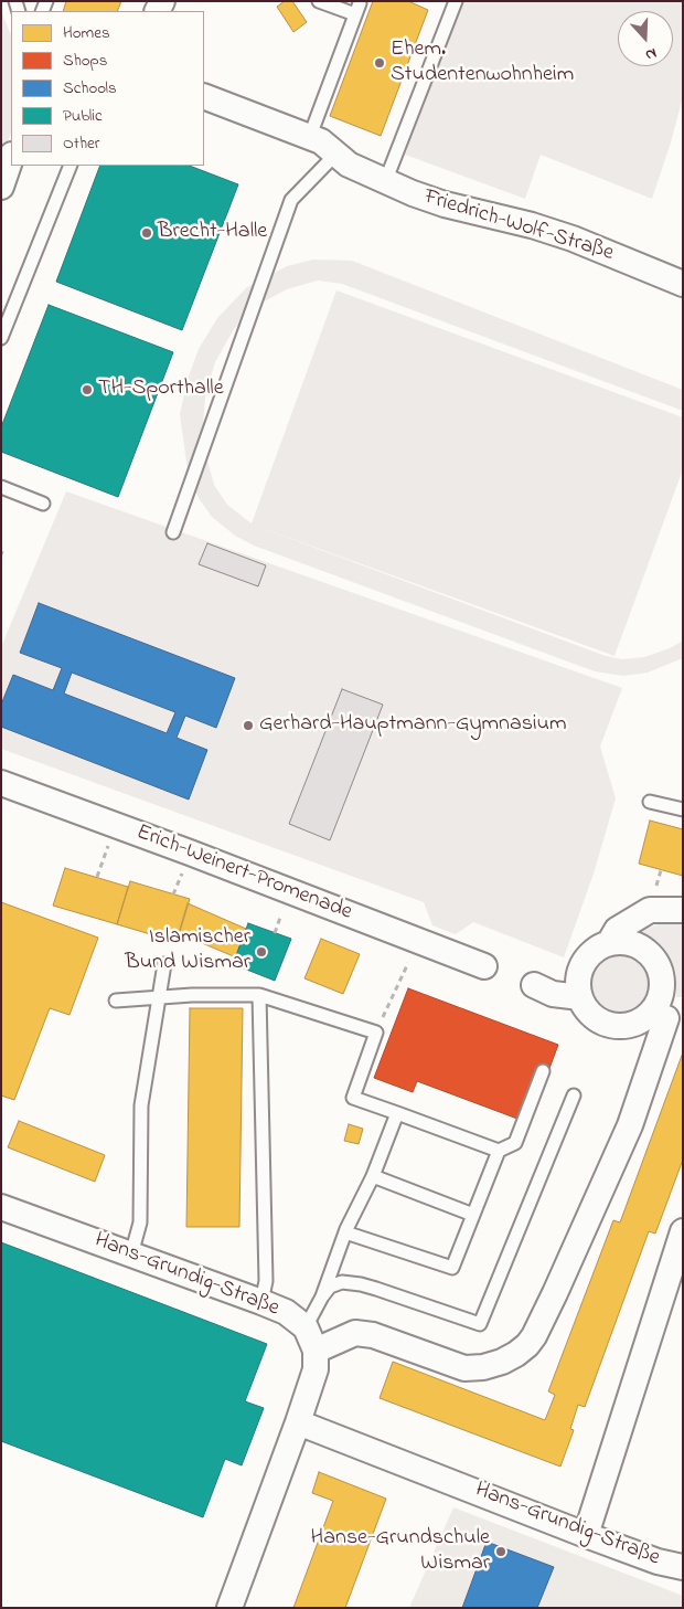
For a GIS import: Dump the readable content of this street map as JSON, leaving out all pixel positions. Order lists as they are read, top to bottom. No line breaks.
{"streets":{"street":["Friedrich-Wolf-Straße","Erich-Weinert-Promenade","Hans-Grundig-Straße"]},"places":["Ehem. Studentenwohnheim","Brecht-Halle","TH-Sporthalle","Gerhard-Hauptmann-Gymnasium","Islamischer Bund Wismar","Hanse-Grundschule Wismar"],"legend":["Homes","Shops","Schools","Public","Other"],"north":"bottom"}
